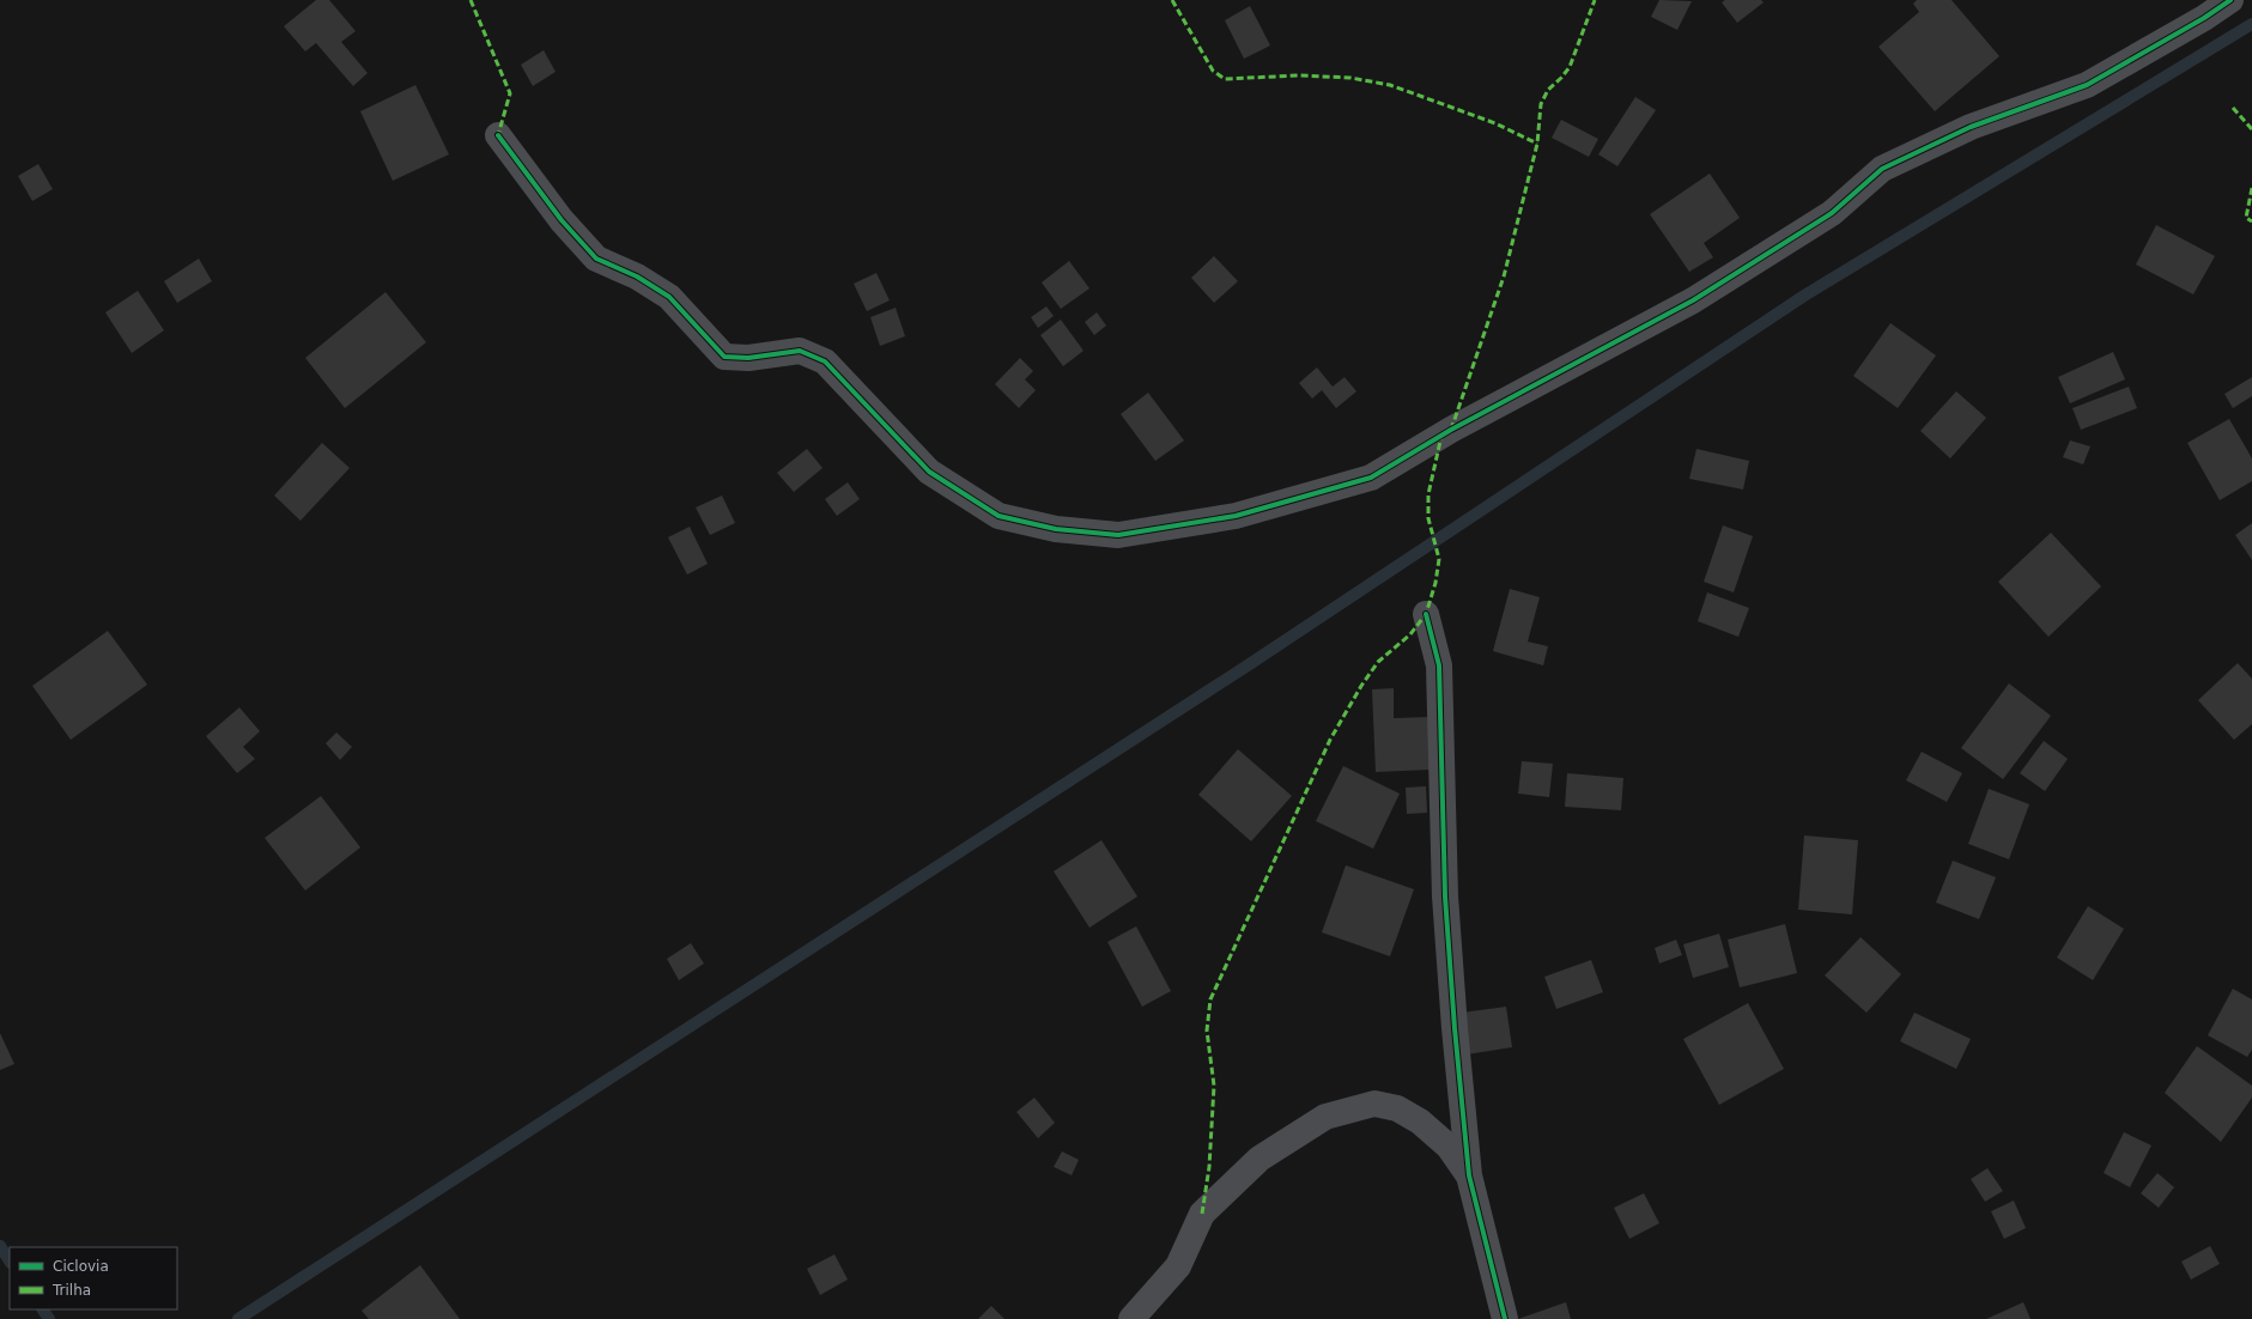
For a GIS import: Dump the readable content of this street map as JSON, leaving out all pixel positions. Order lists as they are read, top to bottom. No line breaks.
{"legend":["Ciclovia","Trilha"]}
